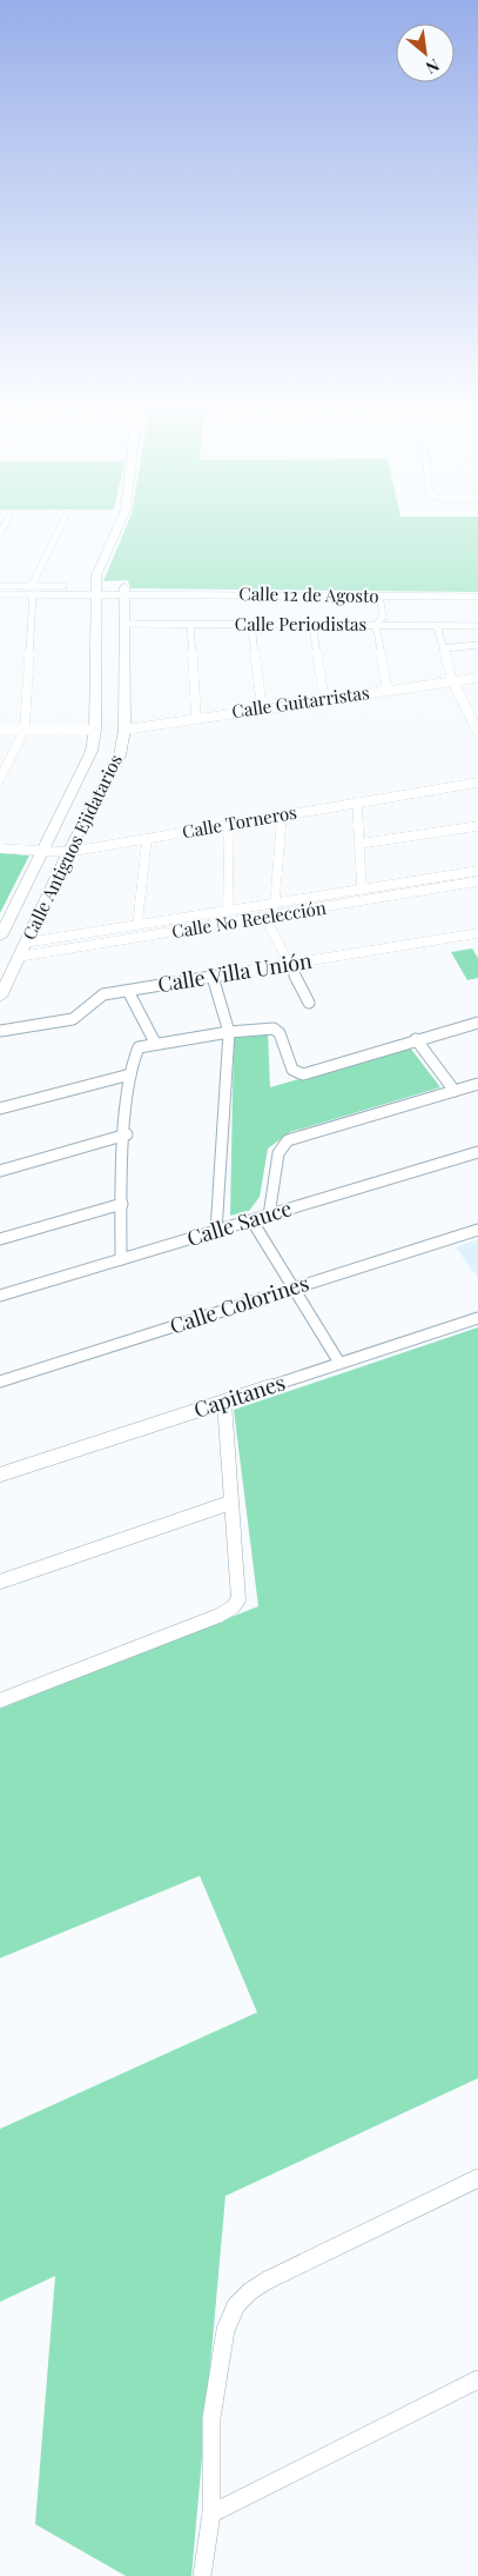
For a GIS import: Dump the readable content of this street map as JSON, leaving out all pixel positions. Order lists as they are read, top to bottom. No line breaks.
{"streets":{"street":["Calle 12 de Agosto","Calle Periodistas","Calle Guitarristas","Calle Torneros","Calle Antiguos Ejidatarios","Calle No Reelección","Calle Villa Unión","Calle Sauce","Calle Colorines","Capitanes"]},"crossings":[["Calle 12 de Agosto","Calle Antiguos Ejidatarios"],["Calle Periodistas","Calle Antiguos Ejidatarios"],["Calle Guitarristas","Calle Antiguos Ejidatarios"],["Calle Torneros","Calle Antiguos Ejidatarios"],["Calle Antiguos Ejidatarios","Calle No Reelección"]],"north":"bottom right"}
